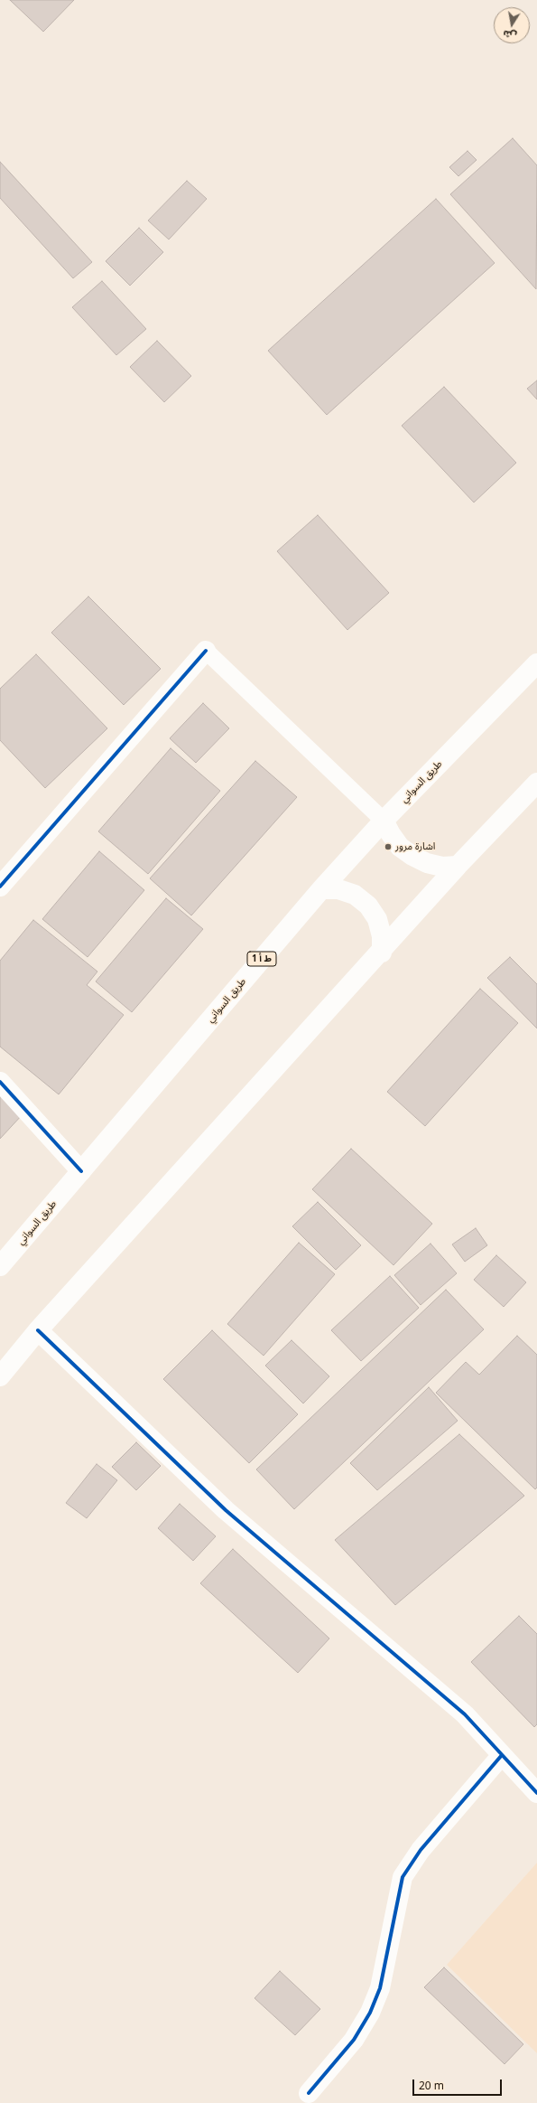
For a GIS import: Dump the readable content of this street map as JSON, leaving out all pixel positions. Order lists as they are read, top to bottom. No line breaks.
{"streets":{"main road":["طريق السواني","ط أ 1"]},"places":["اشارة مرور"],"scale_bar":"20 m","north":"bottom"}
